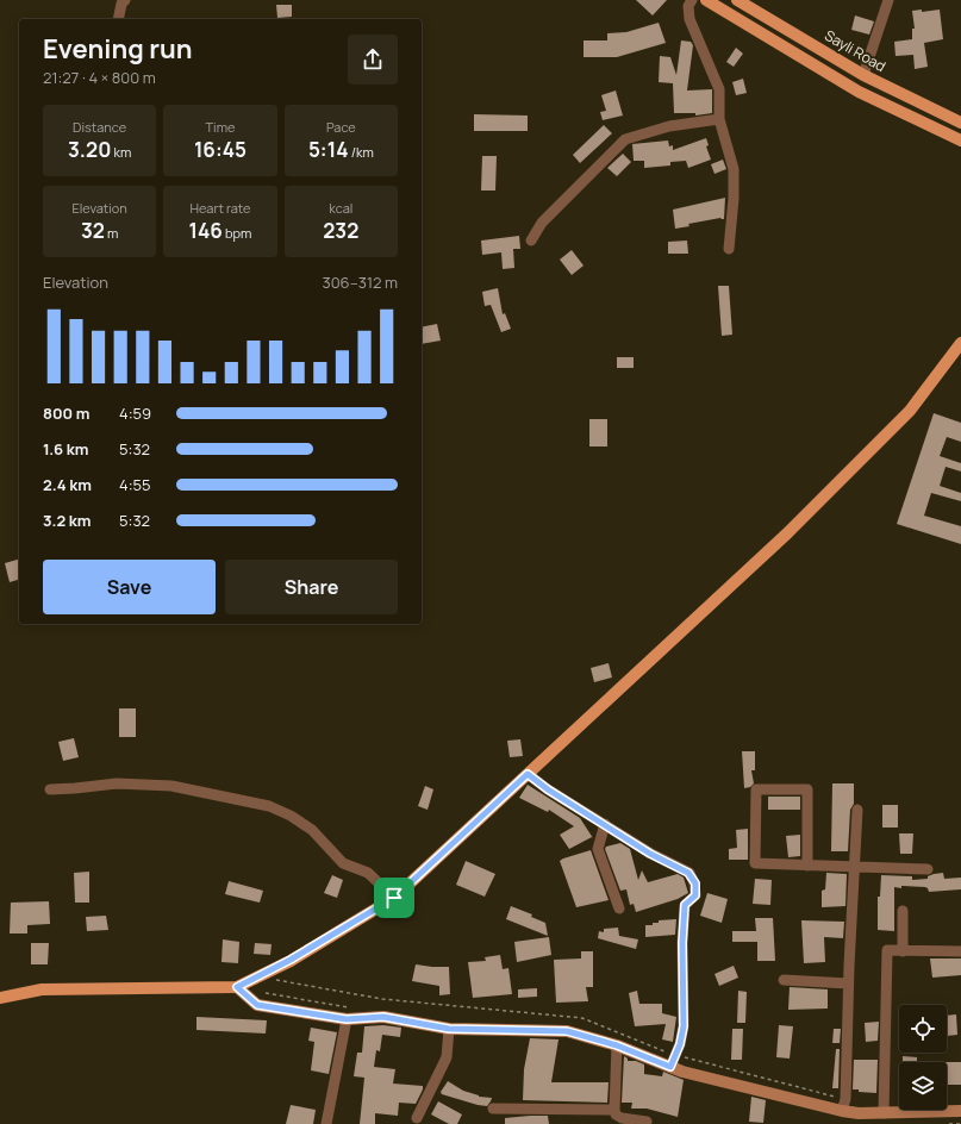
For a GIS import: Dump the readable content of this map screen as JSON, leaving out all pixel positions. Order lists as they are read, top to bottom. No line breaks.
{"streets":{"main road":["Sayli Road"]},"page":{"heading":["Evening run","21:27 · 4 × 800 m"],"stats":[["Distance","3.20 km"],["Time","16:45"],["Pace","5:14 /km"],["Elevation","32 m"],["Heart rate","146 bpm"],["kcal","232"]],"chart":["Elevation","306–312 m"],"list":[{"name":"800 m","note":"4:59"},{"name":"1.6 km","note":"5:32"},{"name":"2.4 km","note":"4:55"},{"name":"3.2 km","note":"5:32"}],"buttons":["Save","Share"]}}
